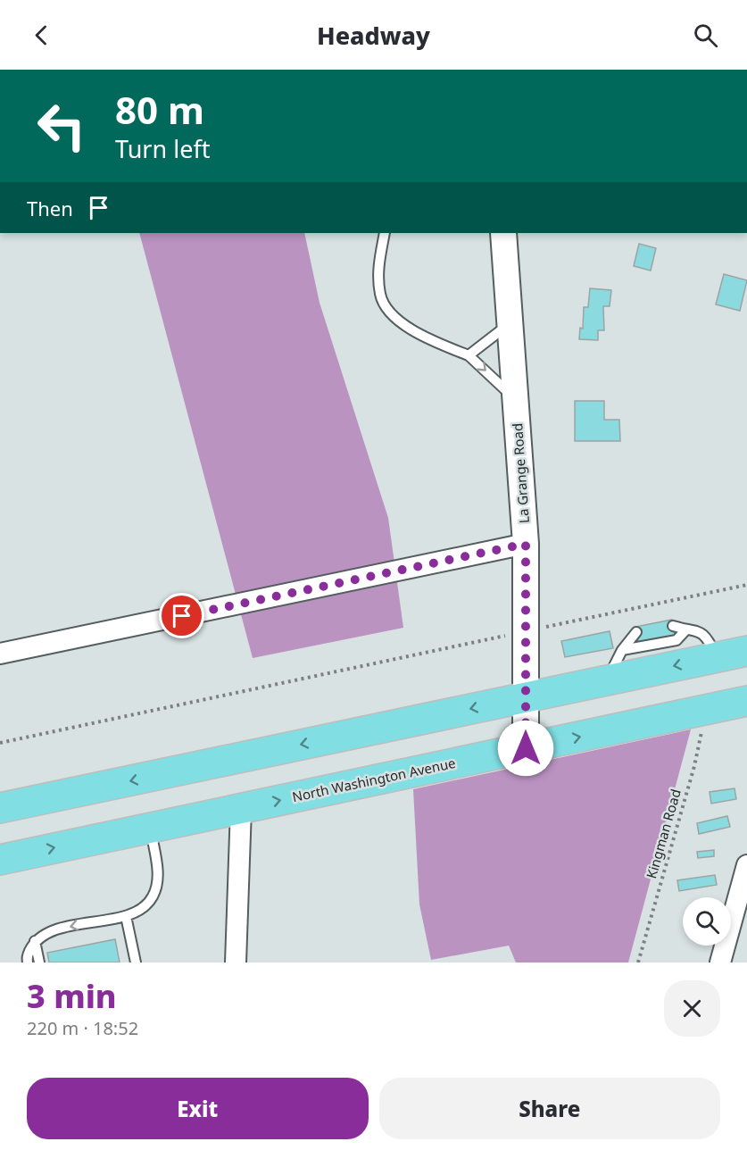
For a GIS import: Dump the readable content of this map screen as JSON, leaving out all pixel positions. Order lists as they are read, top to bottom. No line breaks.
{"streets":{"main road":["North Washington Avenue"],"street":["La Grange Road"],"path":["Kingman Road"]},"crossings":[["La Grange Road","North Washington Avenue"],["North Washington Avenue","Kingman Road"]],"page":{"header":"Headway","turn":["80 m","Turn left"],"then":"Then","heading":["3 min","220 m · 18:52"],"buttons":["Exit","Share"]}}
